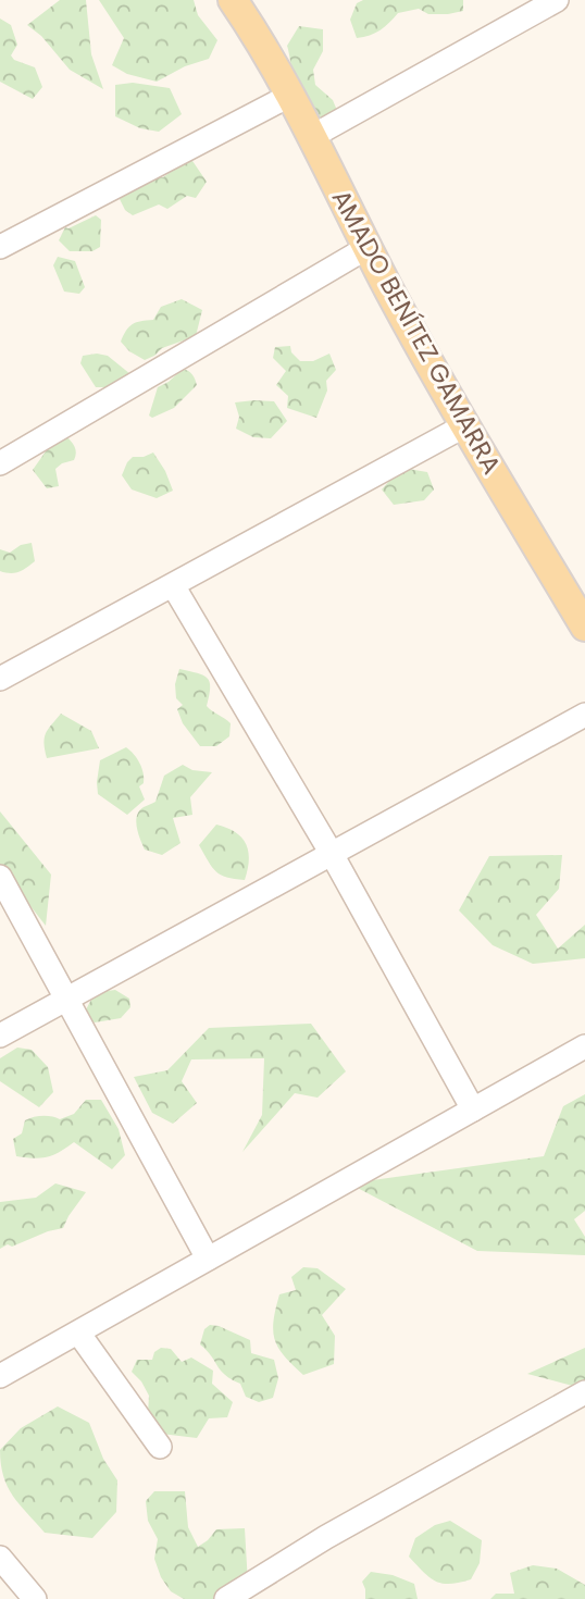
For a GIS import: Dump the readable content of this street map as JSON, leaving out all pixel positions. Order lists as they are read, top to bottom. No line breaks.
{"streets":{"main road":["AMADO BENÍTEZ GAMARRA"]}}
